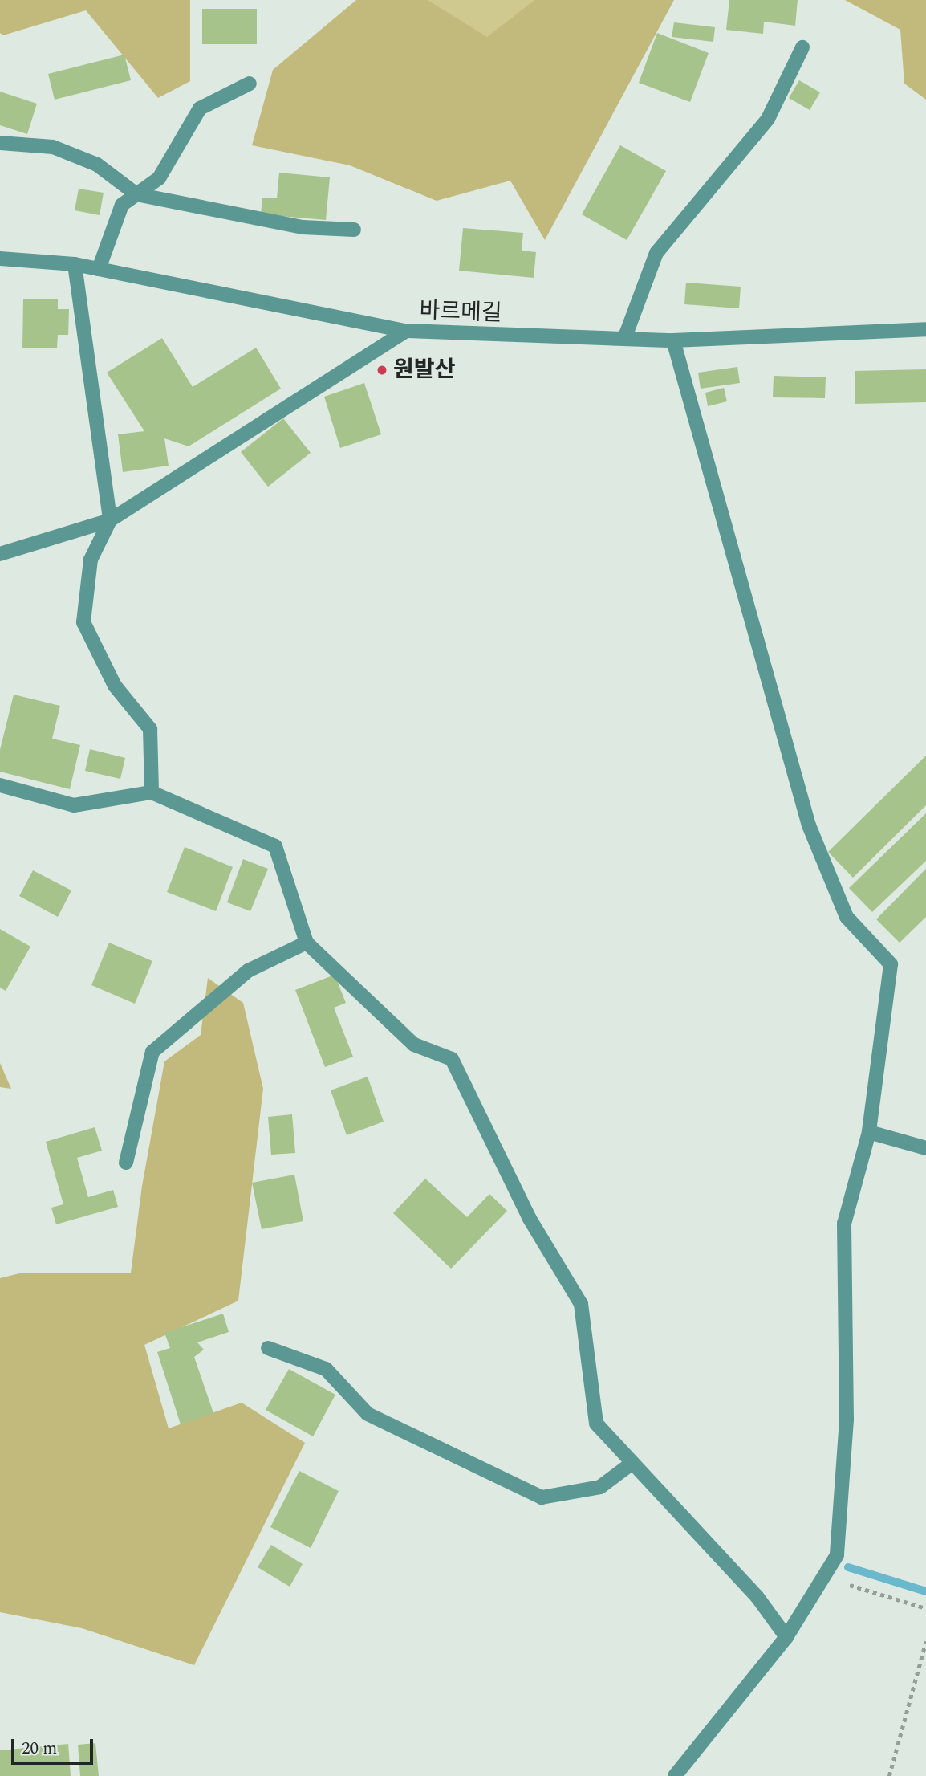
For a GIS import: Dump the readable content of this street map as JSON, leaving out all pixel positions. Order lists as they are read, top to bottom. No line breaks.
{"streets":{"street":["바르메길"]},"places":["원발산"],"scale_bar":"20 m"}
